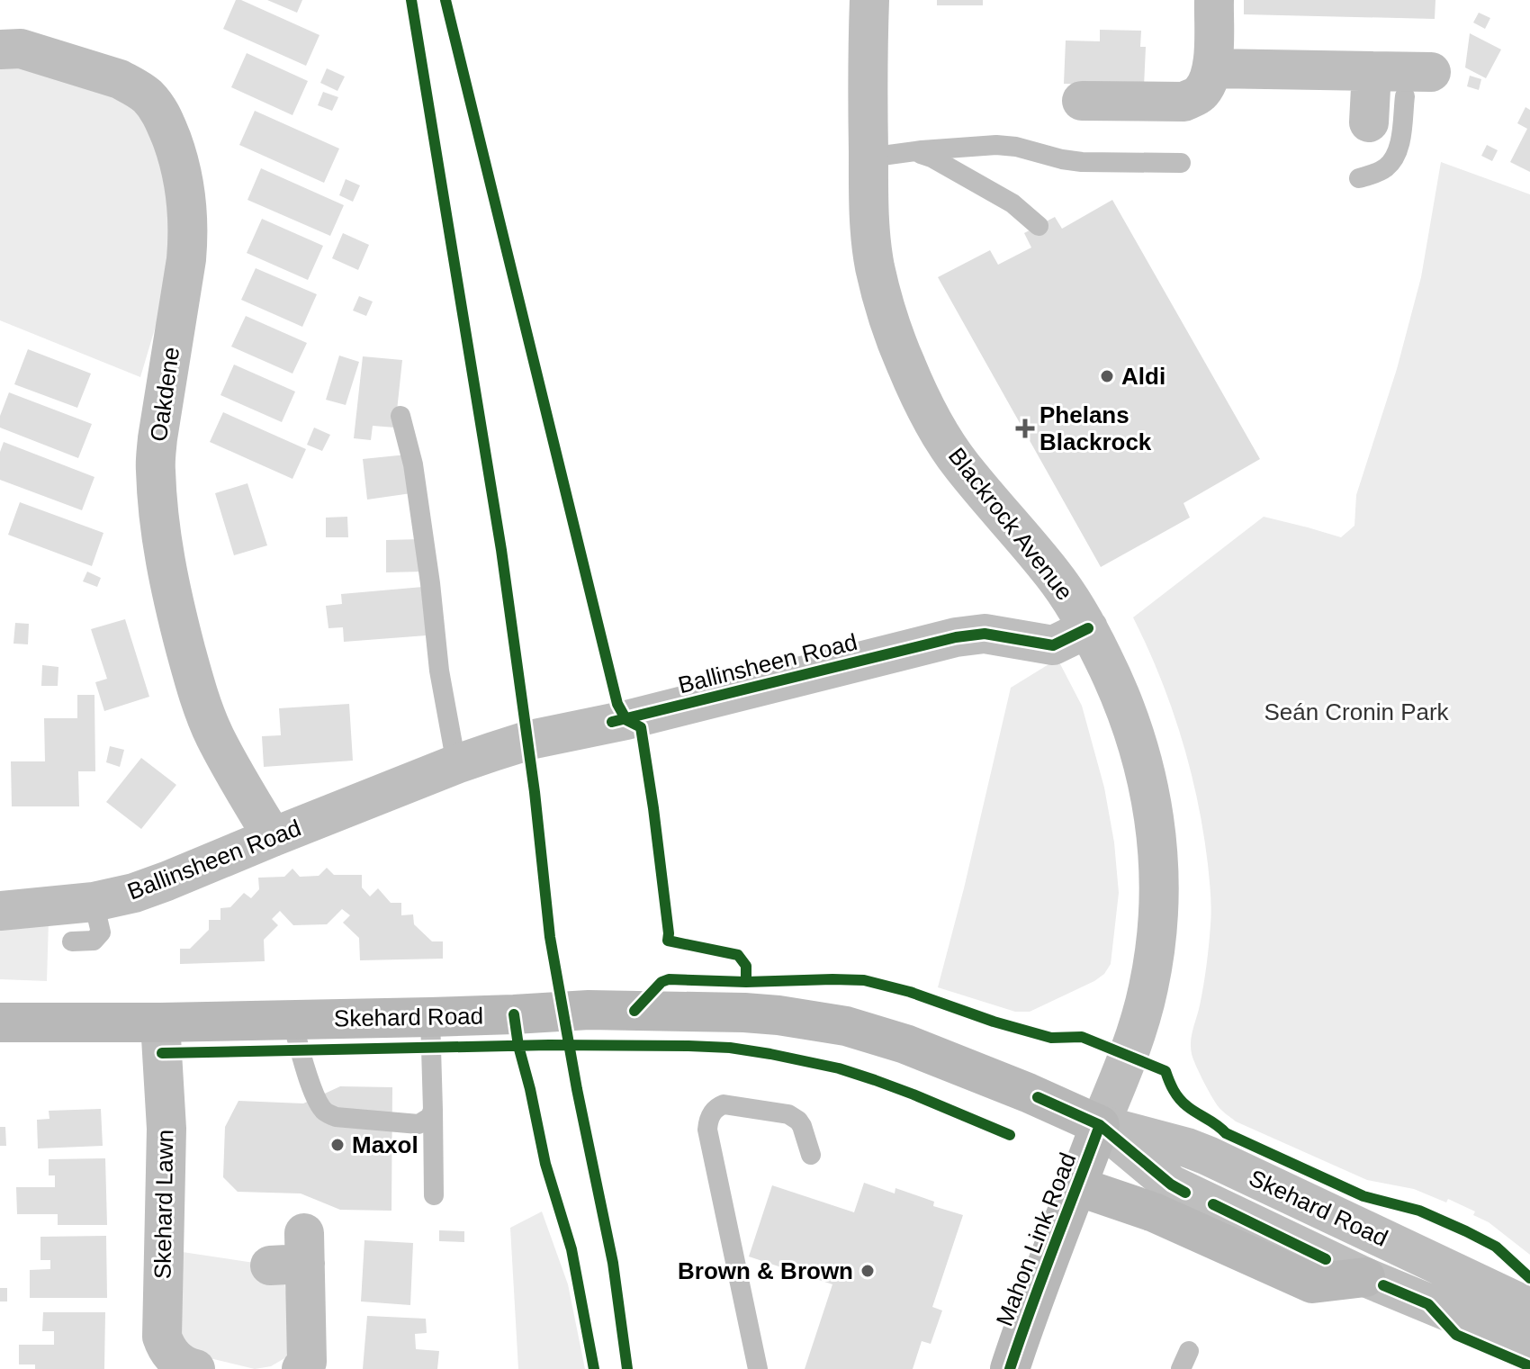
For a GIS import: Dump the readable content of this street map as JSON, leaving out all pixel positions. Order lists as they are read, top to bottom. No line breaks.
{"streets":{"main road":["Skehard Road","Mahon Link Road"],"street":["Oakdene","Blackrock Avenue","Ballinsheen Road","Skehard Lawn"]},"crossings":[["Oakdene","Ballinsheen Road"],["Blackrock Avenue","Ballinsheen Road"],["Blackrock Avenue","Skehard Road"],["Blackrock Avenue","Mahon Link Road"],["Skehard Road","Skehard Lawn"],["Skehard Road","Mahon Link Road"]],"parks":["Seán Cronin Park"],"places":{"other":["Aldi","Maxol","Brown & Brown"],"health":["Phelans Blackrock"]}}
